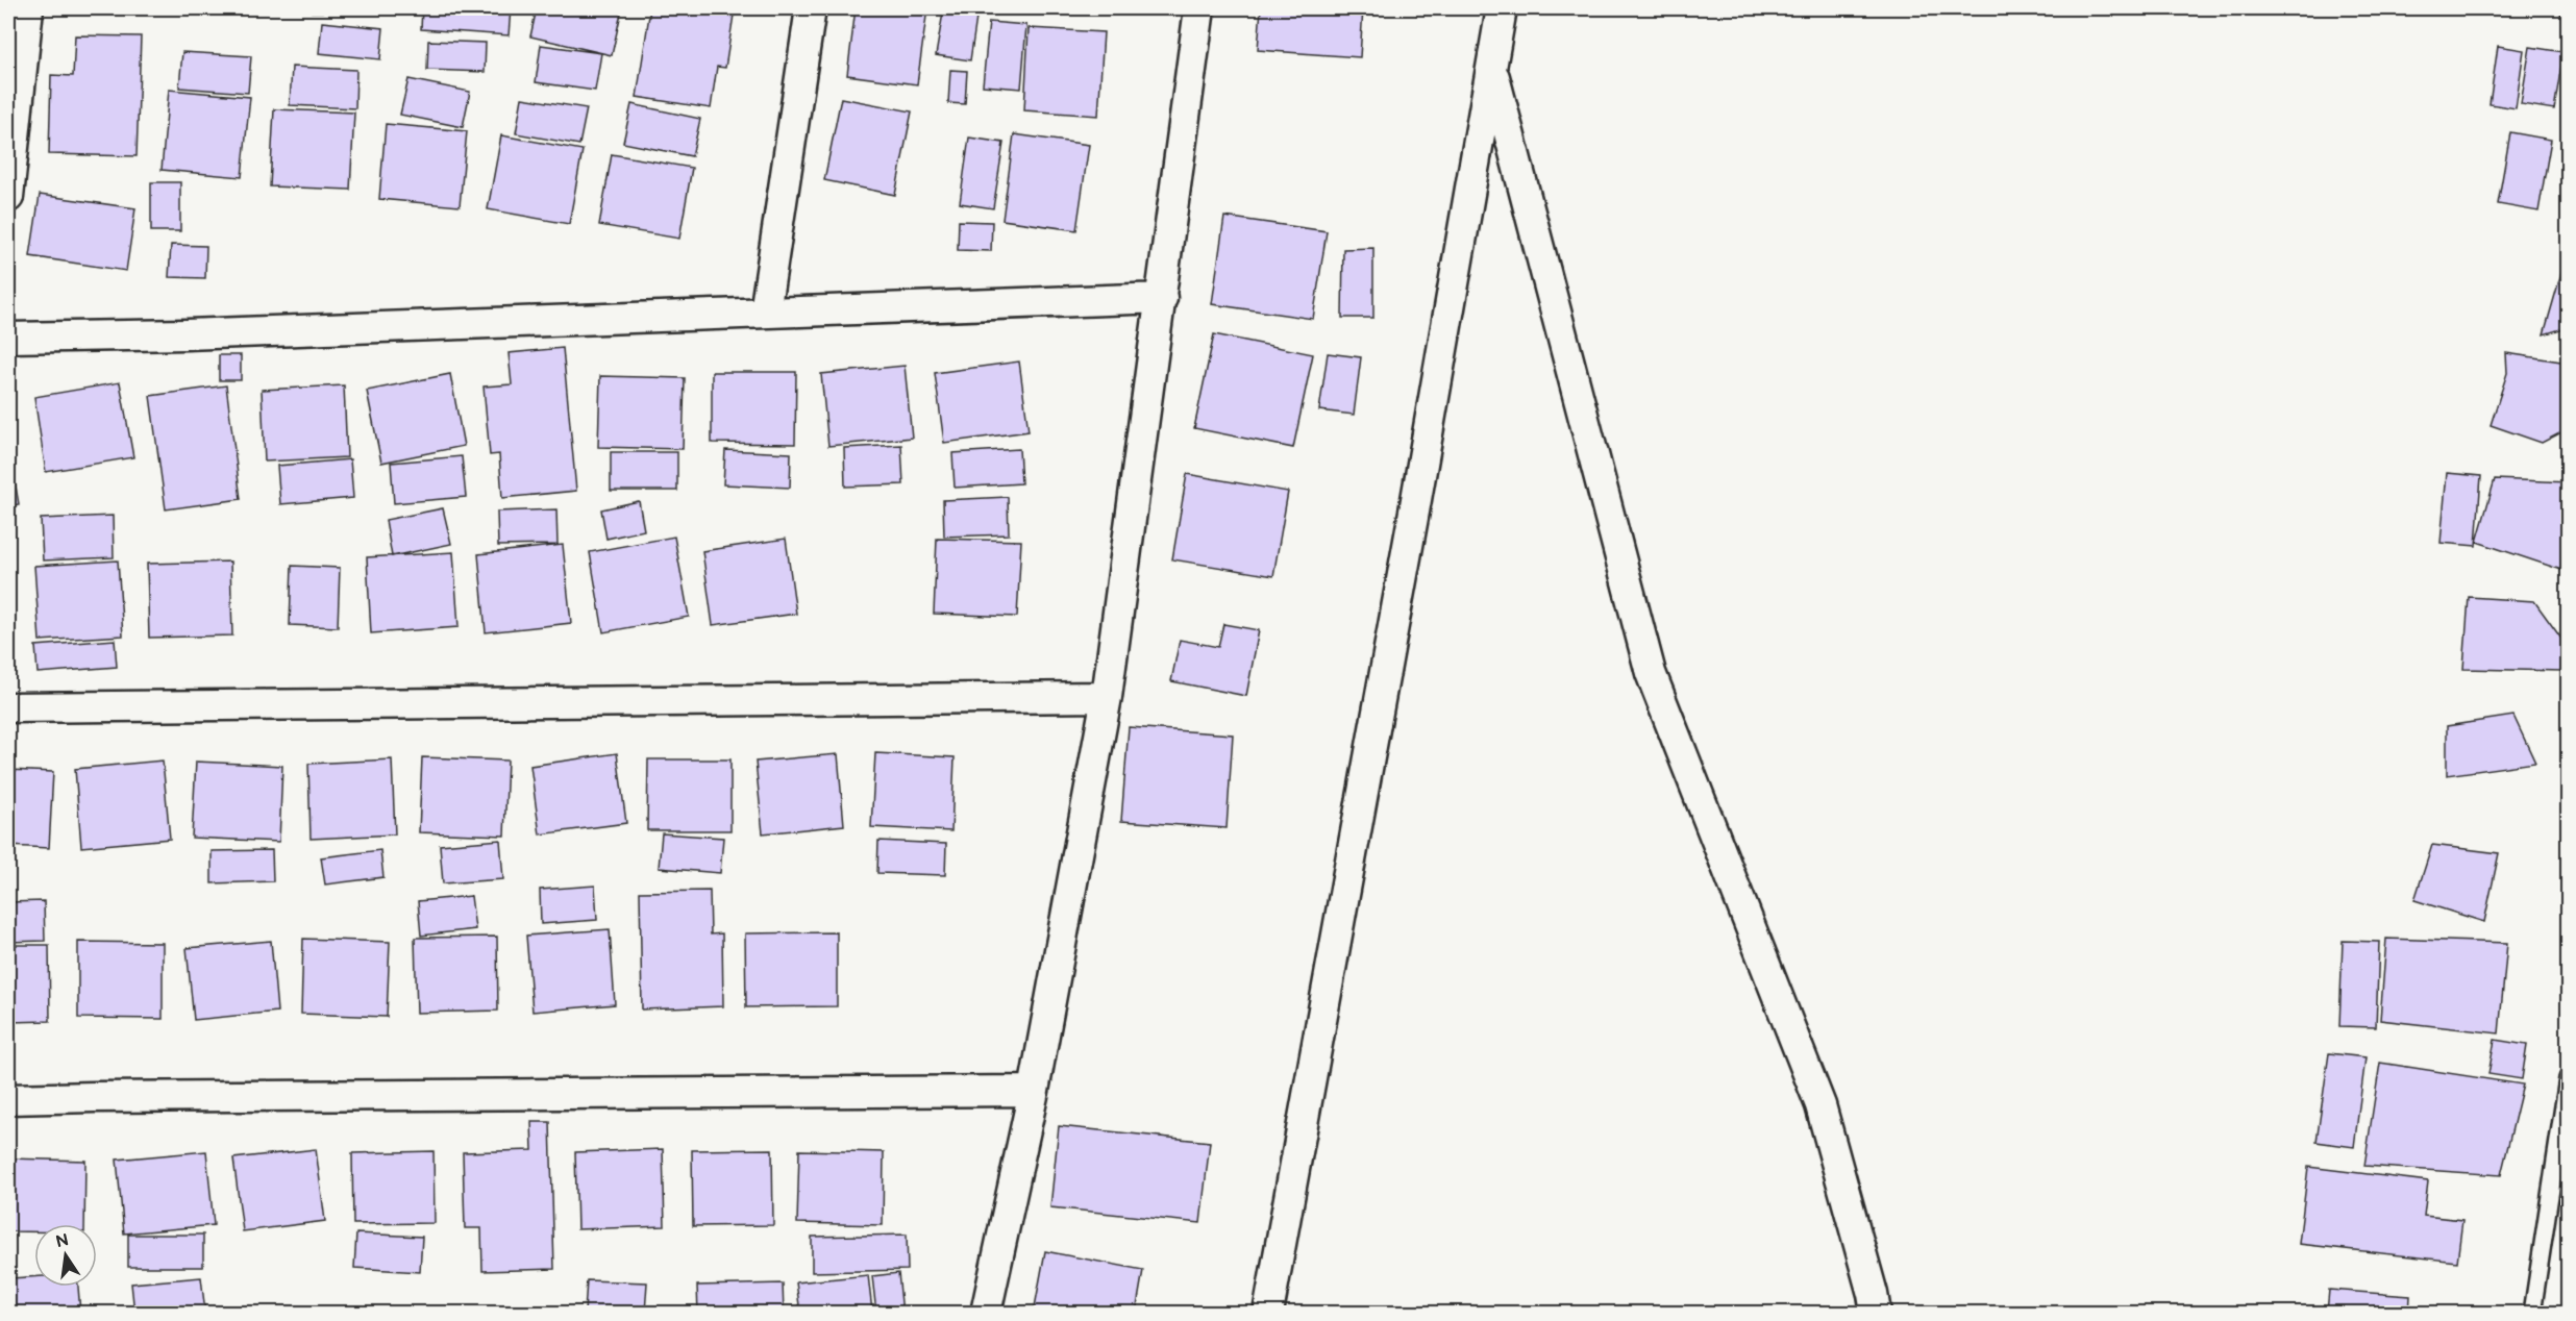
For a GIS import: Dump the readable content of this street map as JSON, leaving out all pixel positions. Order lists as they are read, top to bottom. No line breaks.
{"north":"top"}
